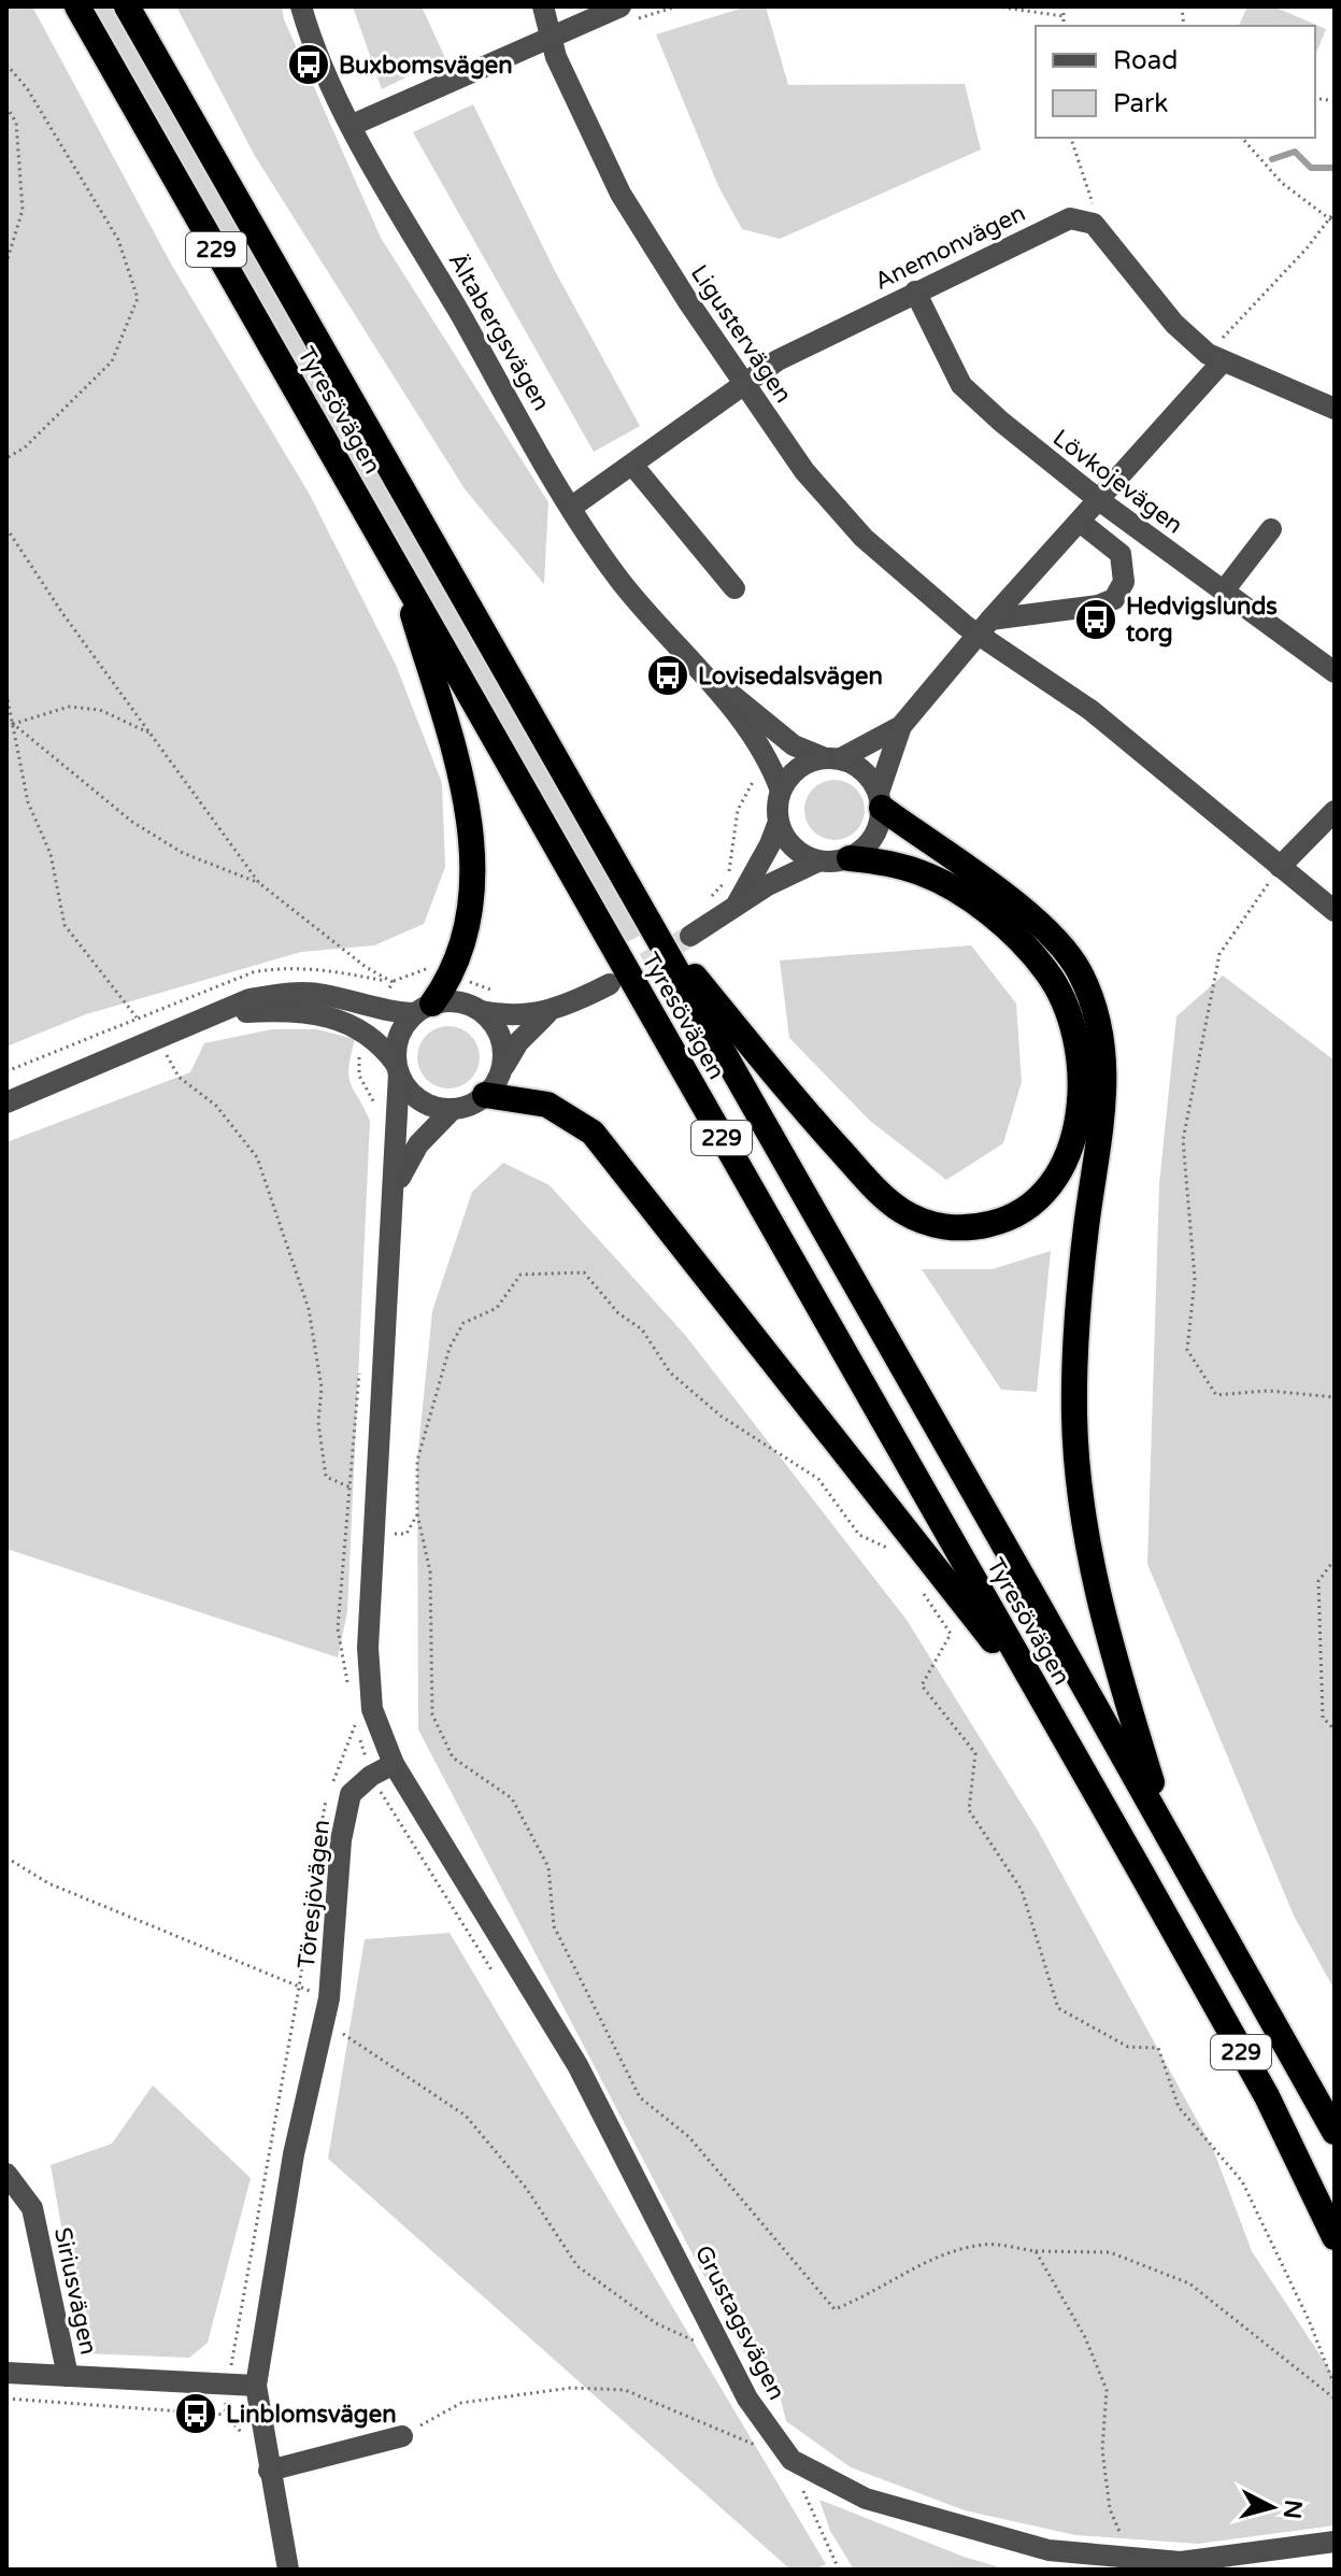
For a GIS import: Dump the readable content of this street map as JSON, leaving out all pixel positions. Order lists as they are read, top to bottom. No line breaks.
{"streets":{"highway":["229","Tyresövägen"],"street":["Anemonvägen","Ältabergsvägen","Ligustervägen","Lövkojevägen","Töresjövägen","Siriusvägen","Grustagsvägen"]},"crossings":[["Anemonvägen","Ältabergsvägen"],["Anemonvägen","Ligustervägen"],["Anemonvägen","Lövkojevägen"],["Töresjövägen","Grustagsvägen"]],"places":{"bus stop":["Buxbomsvägen","Hedvigslunds torg","Lovisedalsvägen","Linblomsvägen"]},"legend":["Road","Park"],"north":"right"}
